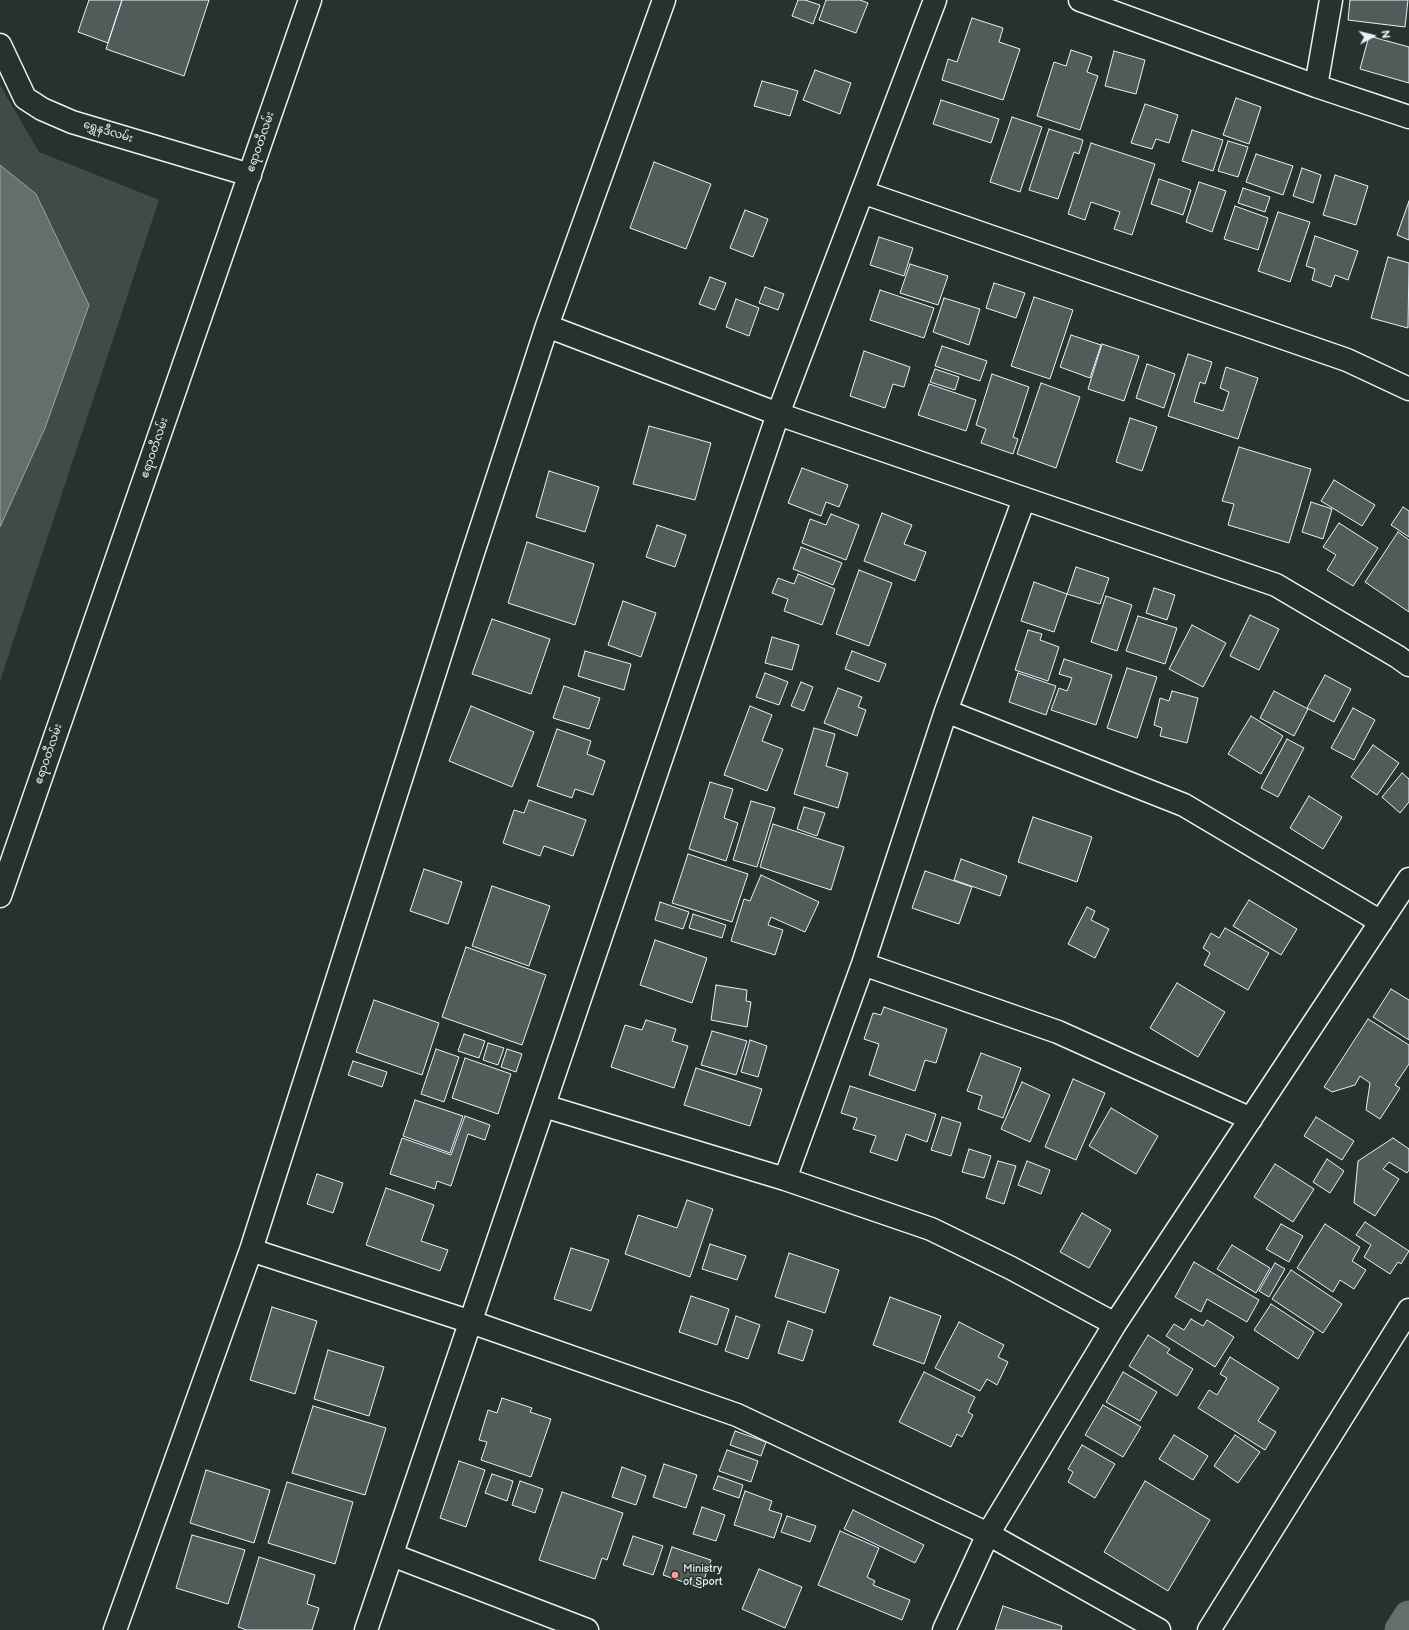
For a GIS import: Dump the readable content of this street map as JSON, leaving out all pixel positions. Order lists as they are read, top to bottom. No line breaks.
{"streets":{"street":["ရွှေနဒီလမ်း","ဧရာဝတီလမ်း"]},"crossings":[["ရွှေနဒီလမ်း","ဧရာဝတီလမ်း"]],"places":["Ministry of Sport"],"north":"right"}
